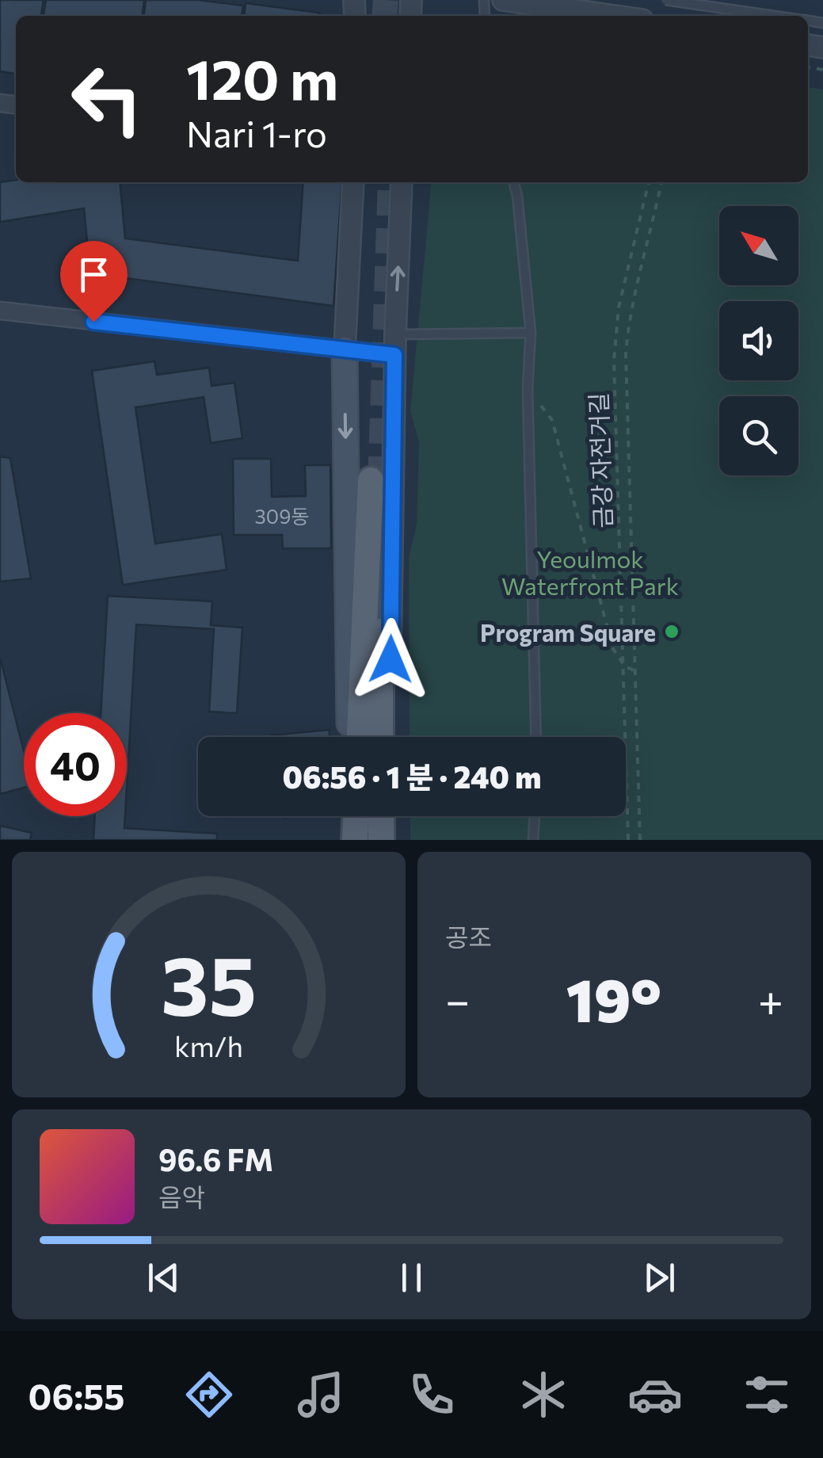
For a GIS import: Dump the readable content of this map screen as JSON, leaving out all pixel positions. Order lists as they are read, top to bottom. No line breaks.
{"streets":{"path":["금강 자전거길"]},"parks":["Yeoulmok Waterfront Park"],"places":["Program Square"],"house_numbers":["309동"],"north":"top left","page":{"turn":["120 m","Nari 1-ro"],"limit":"40","trip":"06:56 · 1 분 · 240 m","tile":"공조","heat":["−","19°","+"],"song":["96.6 FM","음악"],"tabs":"06:55","gauge":["35","km/h"]}}
